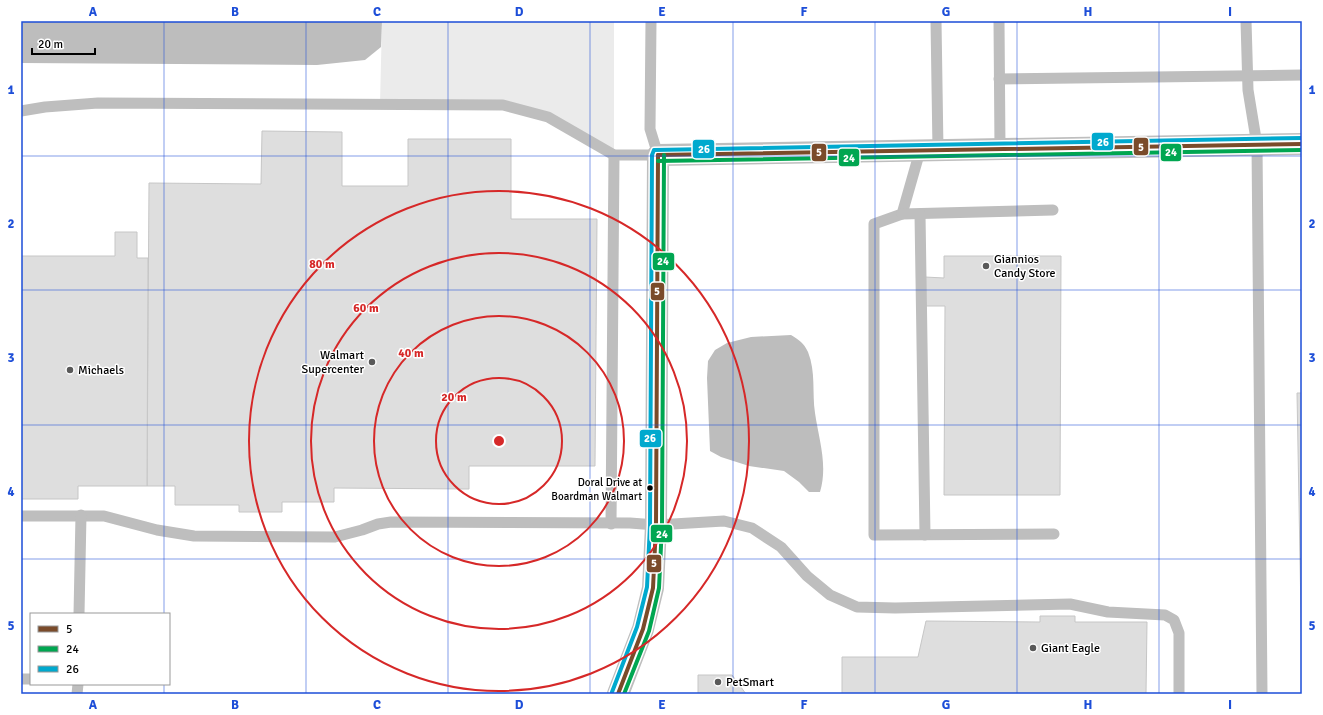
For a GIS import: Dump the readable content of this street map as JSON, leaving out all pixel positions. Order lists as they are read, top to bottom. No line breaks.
{"places":["Giannios Candy Store","Walmart Supercenter","Michaels","Doral Drive at Boardman Walmart","Giant Eagle","PetSmart"],"lines":["transit line 26","transit line 5","transit line 24"],"legend":["5","24","26"],"scale_bar":"20 m","grid":{"columns":["A","B","C","D","E","F","G","H","I"],"rows":["1","2","3","4","5"]},"rings":["80 m","60 m","40 m","20 m"]}
